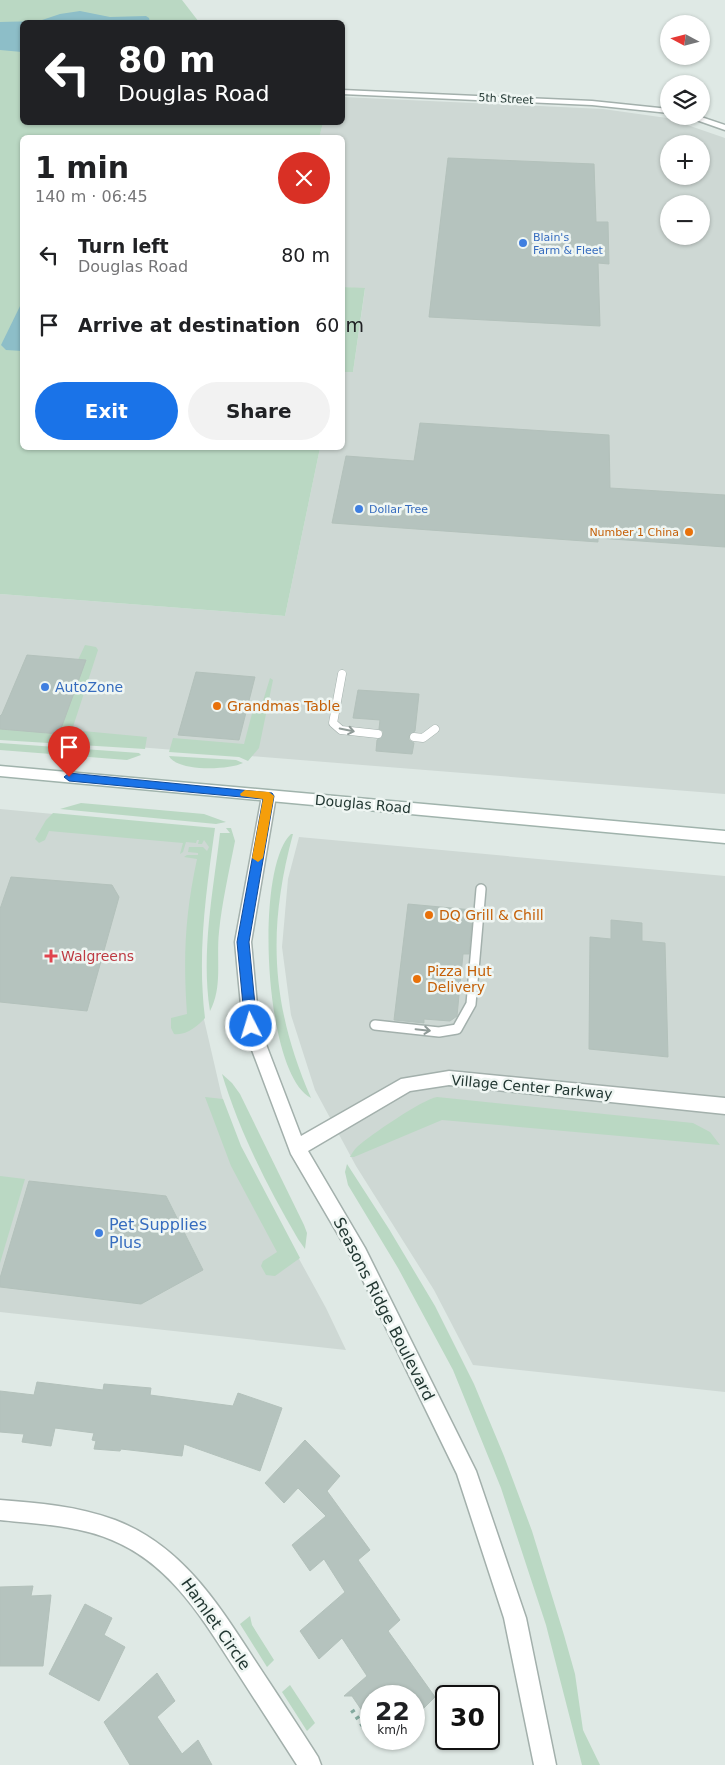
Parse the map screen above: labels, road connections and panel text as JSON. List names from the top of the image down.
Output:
{
  "streets": {
    "street": [
      "5th Street",
      "Douglas Road",
      "Village Center Parkway",
      "Seasons Ridge Boulevard",
      "Hamlet Circle"
    ]
  },
  "crossings": [
    ["Douglas Road", "Seasons Ridge Boulevard"],
    ["Village Center Parkway", "Seasons Ridge Boulevard"]
  ],
  "places": {
    "other": [
      "Blain's Farm & Fleet",
      "Dollar Tree",
      "Number 1 China",
      "AutoZone",
      "Grandmas Table",
      "DQ Grill & Chill",
      "Pizza Hut Delivery",
      "Pet Supplies Plus"
    ],
    "health": ["Walgreens"]
  },
  "north": "left",
  "page": {
    "map_buttons": ["+", "−"],
    "turn": ["80 m", "Douglas Road"],
    "heading": ["1 min", "140 m · 06:45"],
    "list": [
      {
        "name": "Turn left",
        "note": "Douglas Road",
        "value": "80 m"
      },
      {
        "name": "Arrive at destination",
        "value": "60 m"
      }
    ],
    "buttons": ["Exit", "Share"],
    "speed": "22 km/h",
    "limit": "30"
  }
}
